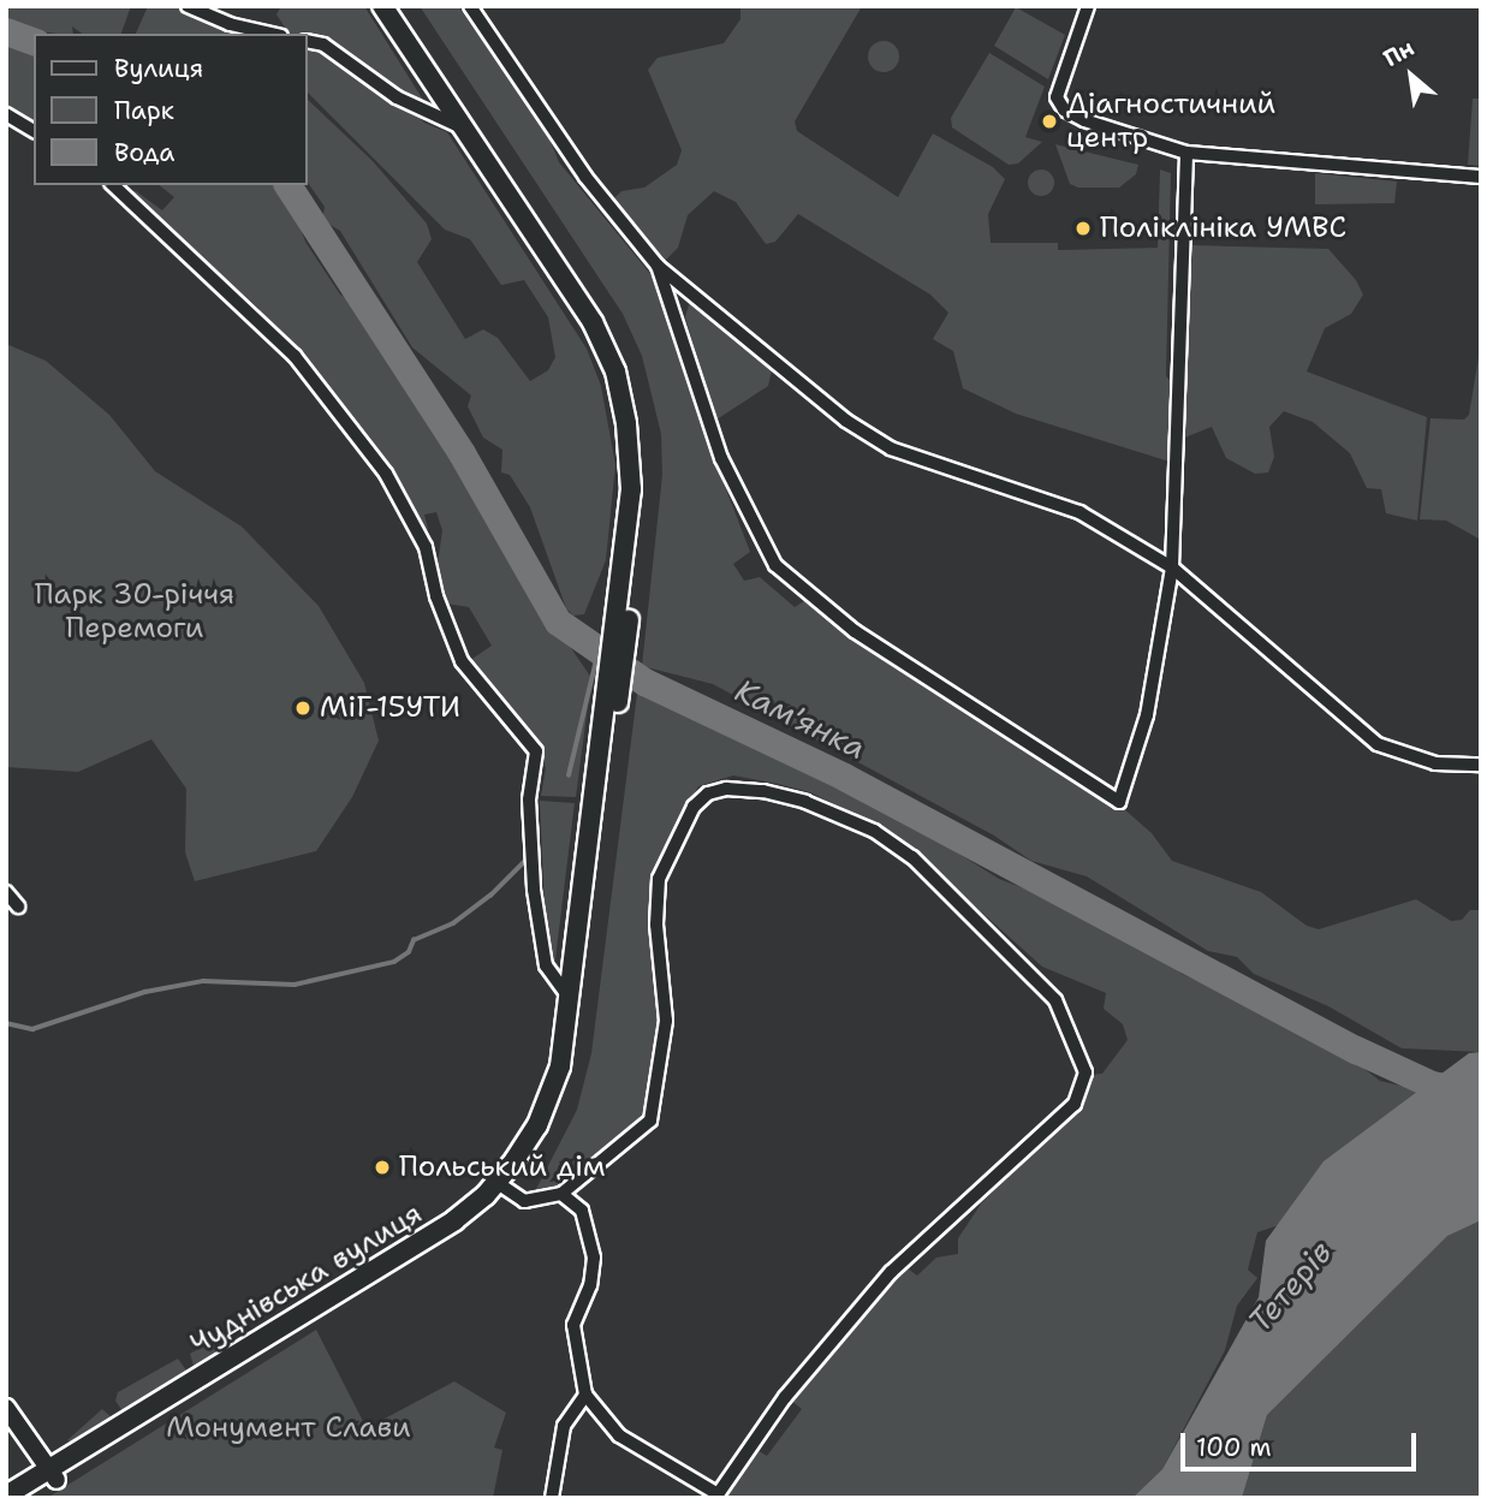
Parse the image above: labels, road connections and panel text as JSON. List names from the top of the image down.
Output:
{
  "streets": {
    "main road": ["Чуднівська вулиця"]
  },
  "water": ["Кам'янка", "Тетерів"],
  "parks": ["Парк 30-річчя Перемоги", "Монумент Слави"],
  "places": [
    "Діагностичний центр",
    "Поліклініка УМВС",
    "МіГ-15УТИ",
    "Польський дім"
  ],
  "legend": ["Вулиця", "Парк", "Вода"],
  "scale_bar": "100 m",
  "north": "top left"
}
